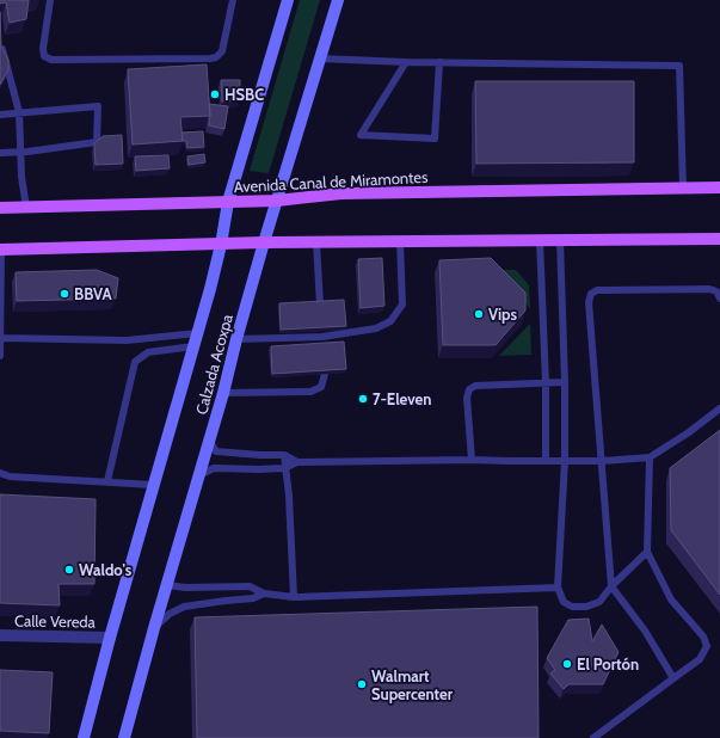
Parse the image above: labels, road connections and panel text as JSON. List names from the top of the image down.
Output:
{
  "streets": {
    "main road": ["Avenida Canal de Miramontes", "Calzada Acoxpa"],
    "street": ["Calle Vereda"]
  },
  "crossings": [
    ["Avenida Canal de Miramontes", "Calzada Acoxpa"],
    ["Calzada Acoxpa", "Calle Vereda"]
  ],
  "places": [
    "HSBC",
    "BBVA",
    "Vips",
    "7-Eleven",
    "Waldo's",
    "El Portón",
    "Walmart Supercenter"
  ]
}
